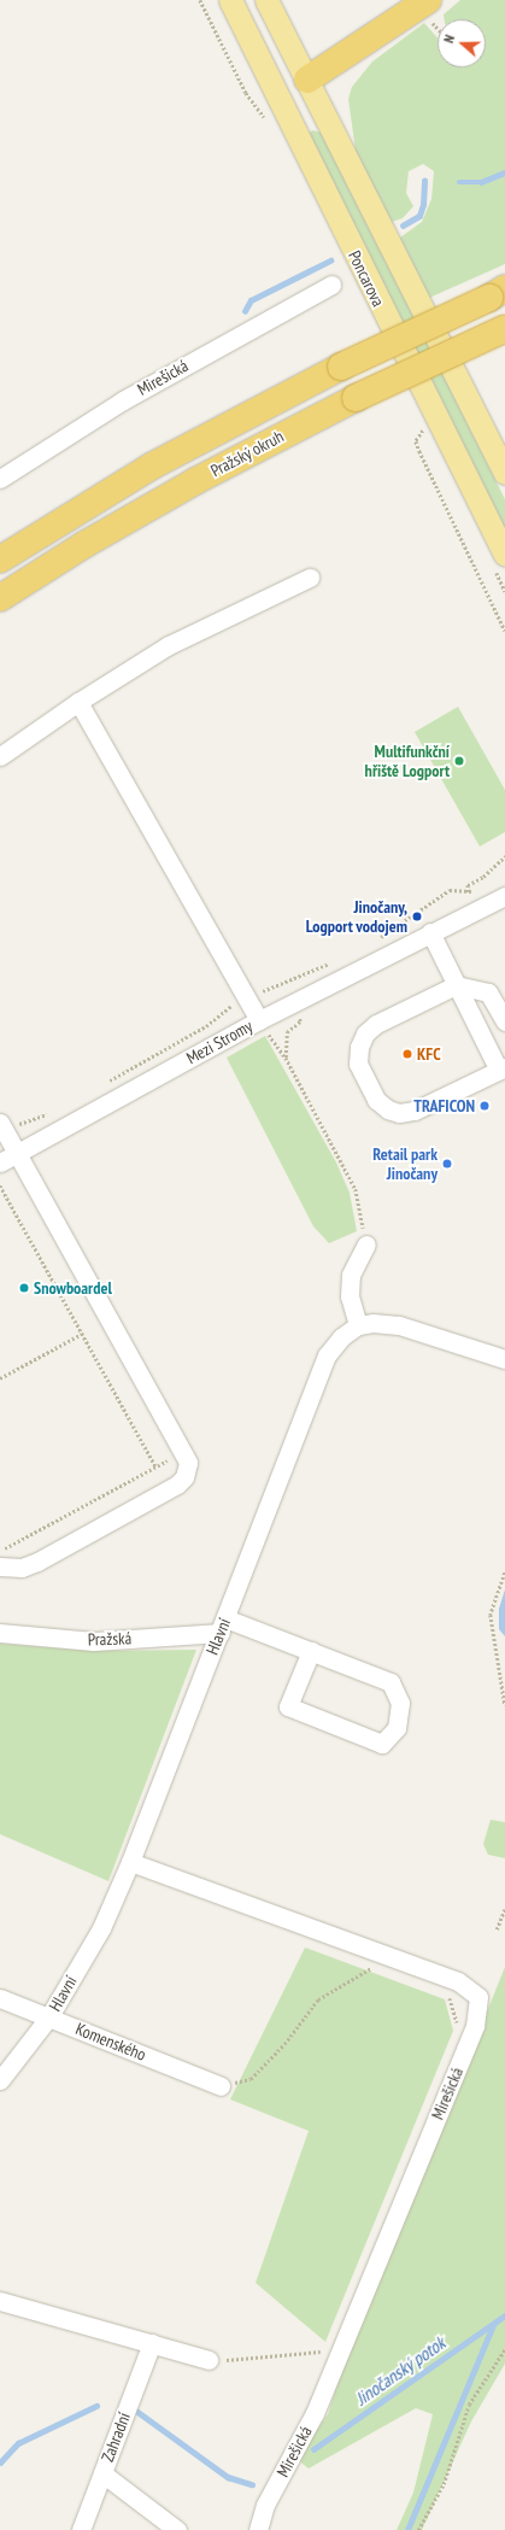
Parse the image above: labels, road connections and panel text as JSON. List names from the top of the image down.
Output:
{
  "streets": {
    "highway": ["Pražský okruh"],
    "main road": ["Poncarova"],
    "street": [
      "Mirešická",
      "Mezi Stromy",
      "Hlavní",
      "Pražská",
      "Komenského",
      "Zahradní"
    ]
  },
  "crossings": [
    ["Mirešická", "Hlavní"],
    ["Hlavní", "Pražská"],
    ["Hlavní", "Komenského"]
  ],
  "water": ["Jinočanský potok"],
  "places": [
    "Multifunkční hřiště Logport",
    "Jinočany, Logport vodojem",
    "KFC",
    "TRAFICON",
    "Retail park Jinočany",
    "Snowboardel"
  ],
  "north": "left"
}
